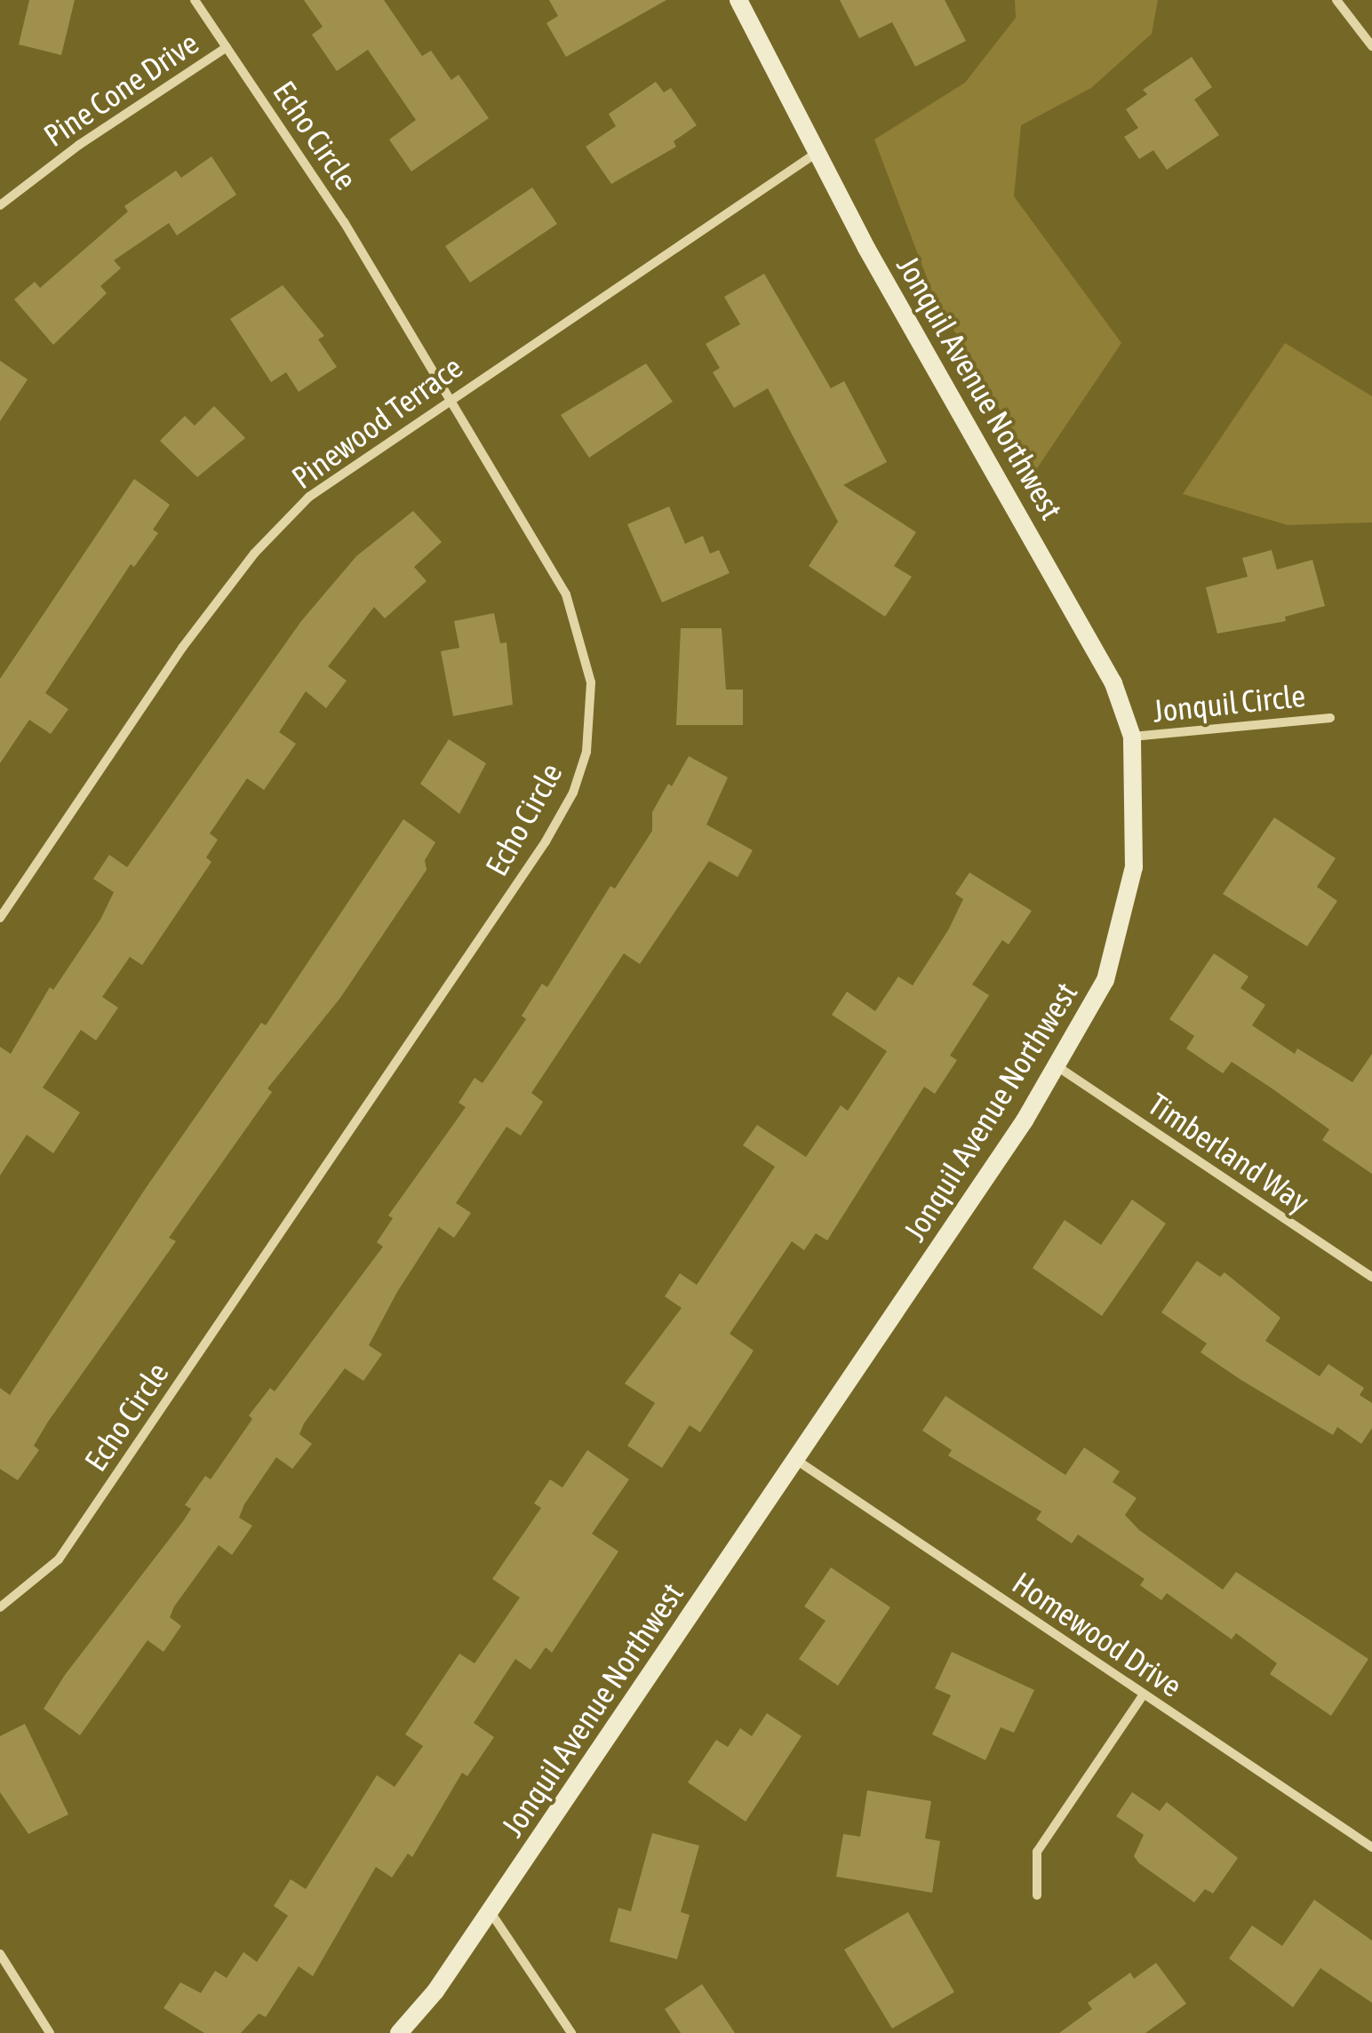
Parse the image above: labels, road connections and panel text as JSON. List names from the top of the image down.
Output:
{
  "streets": {
    "street": [
      "Pine Cone Drive",
      "Echo Circle",
      "Jonquil Avenue Northwest",
      "Pinewood Terrace",
      "Jonquil Circle",
      "Timberland Way",
      "Homewood Drive"
    ]
  },
  "crossings": [
    ["Pine Cone Drive", "Echo Circle"],
    ["Echo Circle", "Pinewood Terrace"],
    ["Jonquil Avenue Northwest", "Pinewood Terrace"],
    ["Jonquil Avenue Northwest", "Jonquil Circle"],
    ["Jonquil Avenue Northwest", "Timberland Way"],
    ["Jonquil Avenue Northwest", "Homewood Drive"]
  ]
}
